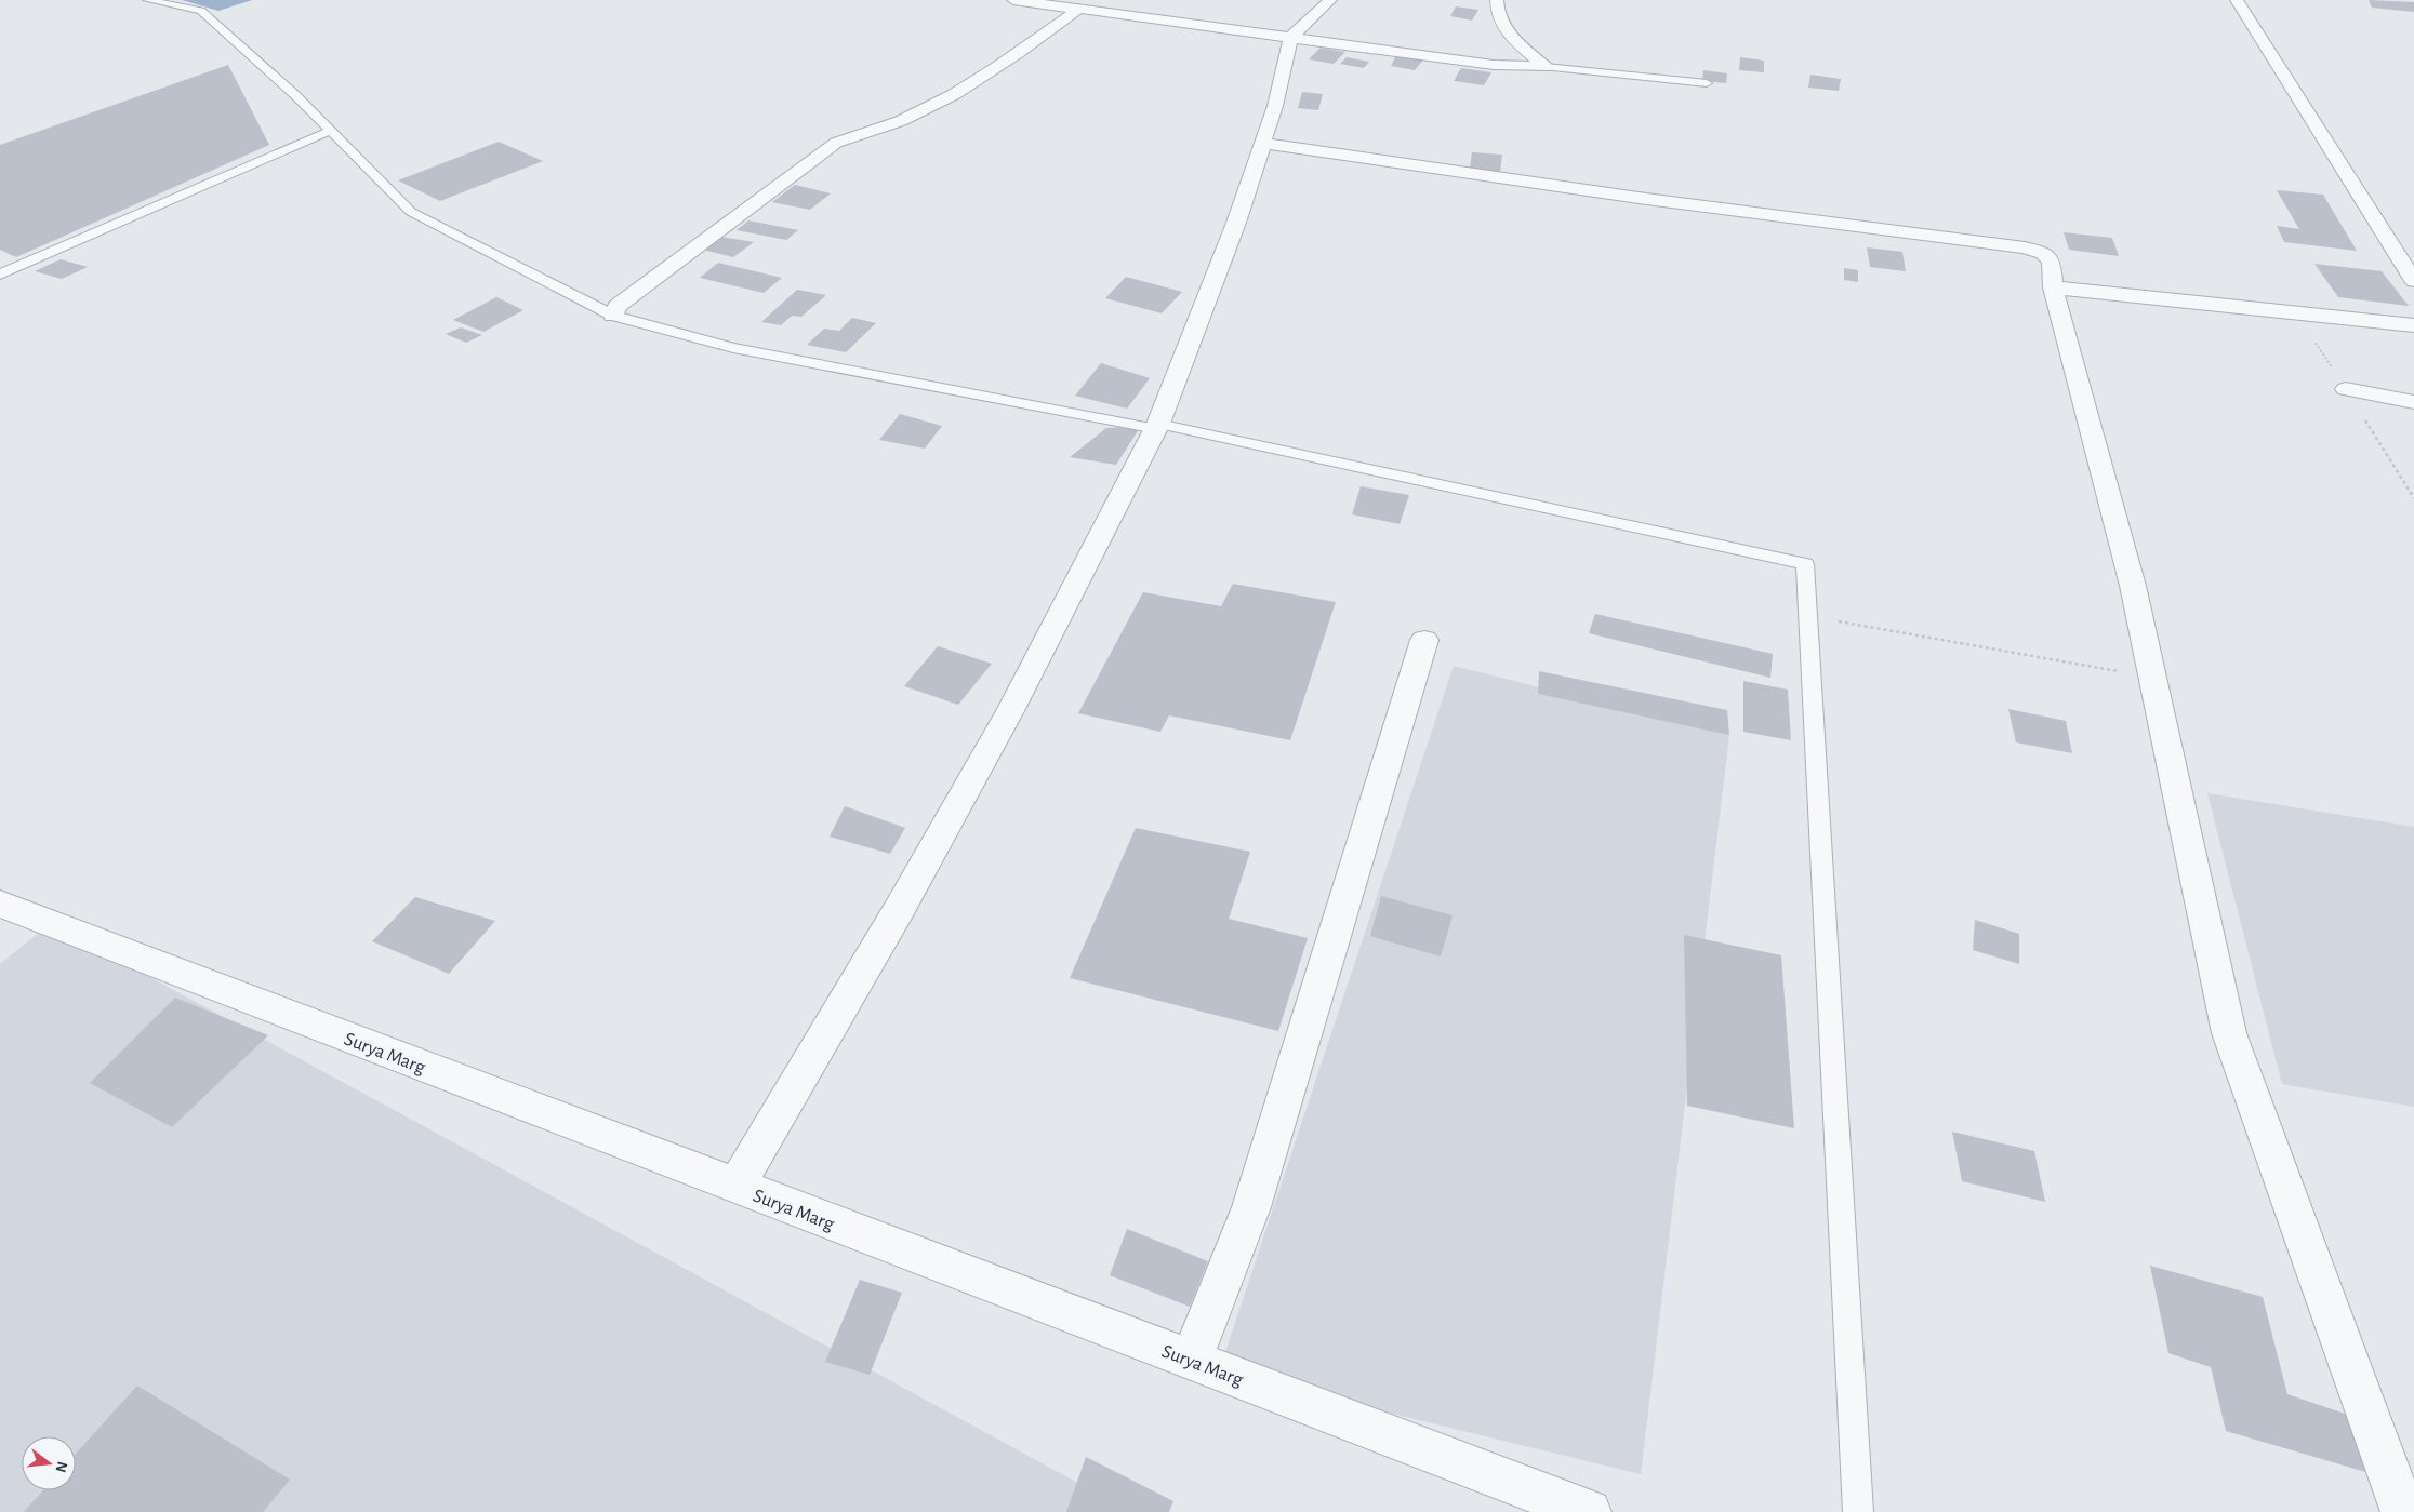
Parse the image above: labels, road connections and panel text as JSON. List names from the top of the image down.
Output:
{
  "streets": {
    "street": ["Surya Marg"]
  },
  "north": "right"
}
